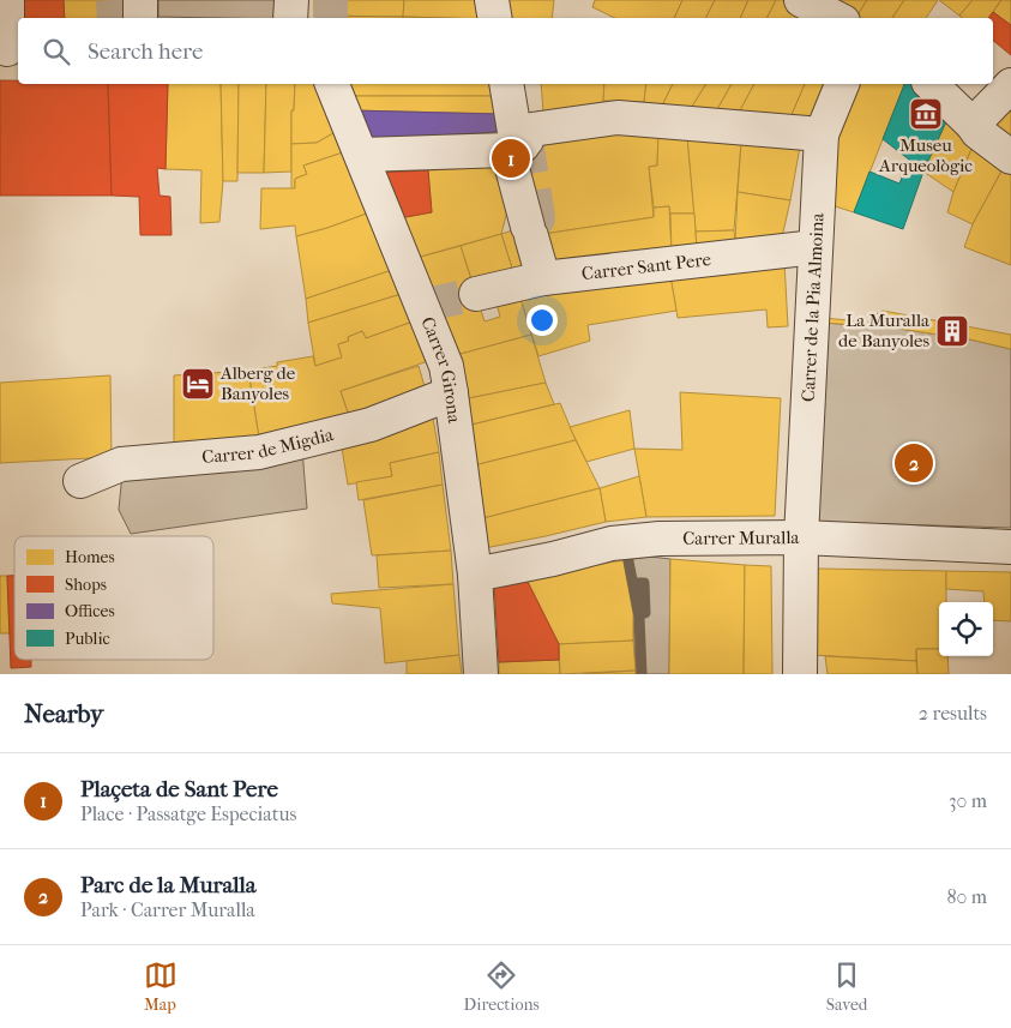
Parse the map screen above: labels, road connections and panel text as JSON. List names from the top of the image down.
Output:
{
  "streets": {
    "street": [
      "Carrer Sant Pere",
      "Carrer de la Pia Almoina",
      "Carrer Girona",
      "Carrer de Migdia",
      "Carrer Muralla"
    ]
  },
  "crossings": [
    ["Carrer Sant Pere", "Carrer de la Pia Almoina"],
    ["Carrer de la Pia Almoina", "Carrer Muralla"],
    ["Carrer Girona", "Carrer de Migdia"],
    ["Carrer Girona", "Carrer Muralla"]
  ],
  "places": {
    "museum": ["Museu Arqueològic"],
    "building": ["La Muralla de Banyoles"],
    "hotel": ["Alberg de Banyoles"]
  },
  "legend": [
    "Homes",
    "Shops",
    "Offices",
    "Public"
  ],
  "page": {
    "search": "Search here",
    "pins": ["1", "2"],
    "heading": ["Nearby", "2 results"],
    "list": [
      {
        "mark": "1",
        "name": "Plaçeta de Sant Pere",
        "note": "Place · Passatge Especiatus",
        "value": "30 m"
      },
      {
        "mark": "2",
        "name": "Parc de la Muralla",
        "note": "Park · Carrer Muralla",
        "value": "80 m"
      }
    ],
    "nav": ["Map", "Directions", "Saved"]
  }
}
